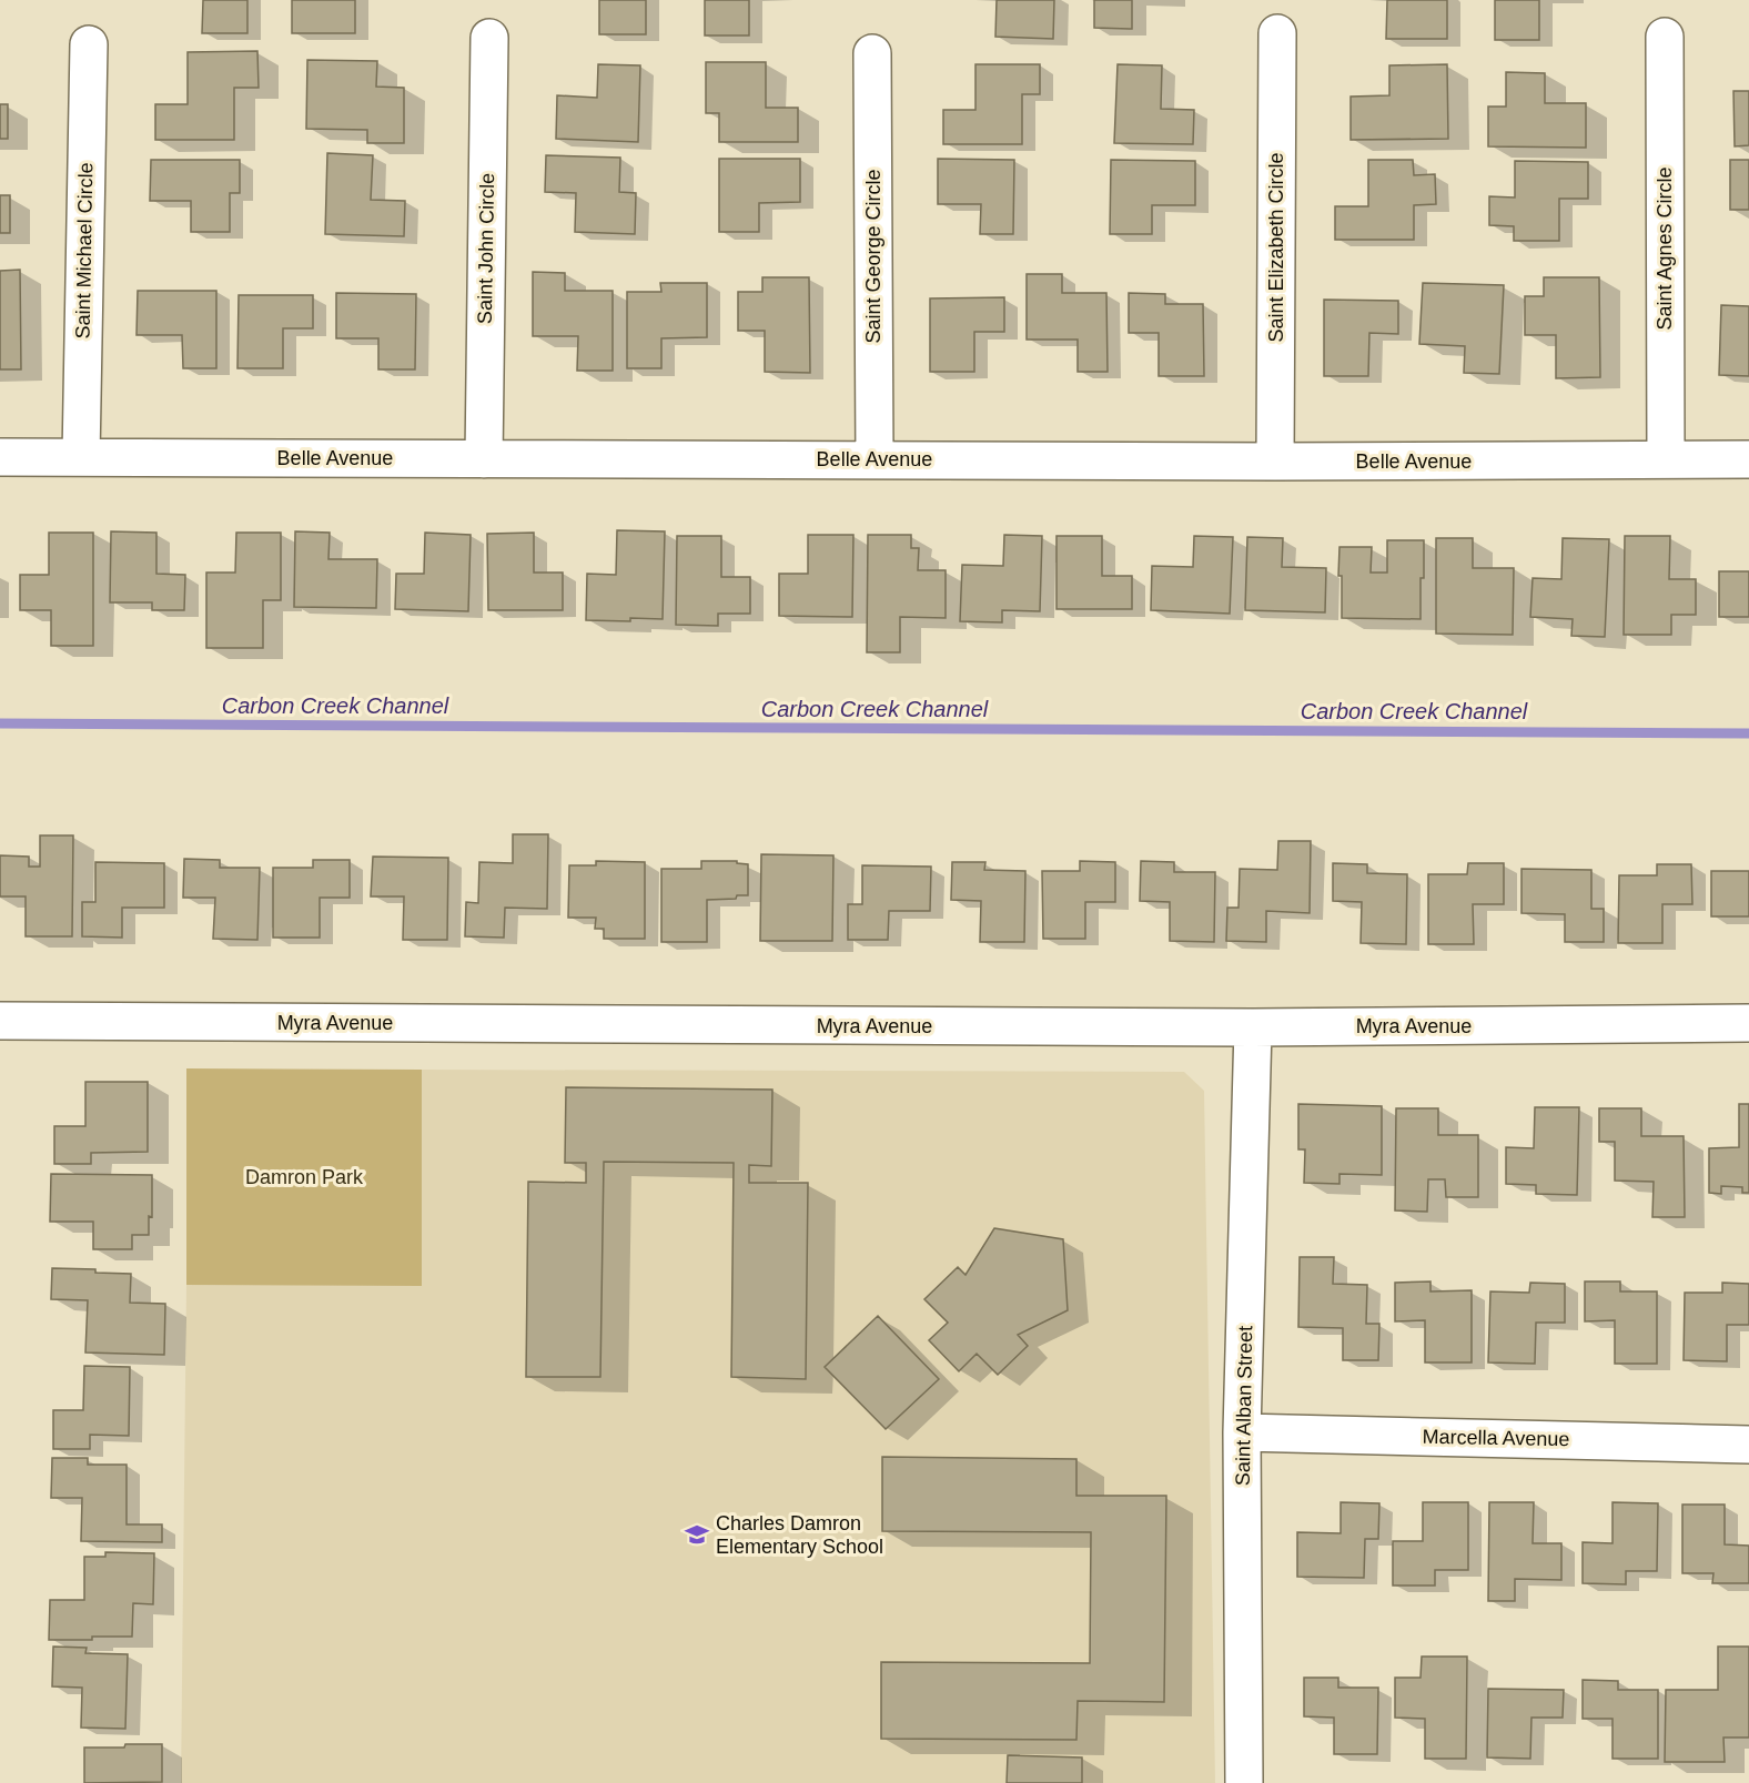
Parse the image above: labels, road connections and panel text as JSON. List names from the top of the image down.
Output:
{
  "streets": {
    "street": [
      "Saint Elizabeth Circle",
      "Saint John Circle",
      "Saint Agnes Circle",
      "Saint Michael Circle",
      "Saint George Circle",
      "Belle Avenue",
      "Myra Avenue",
      "Saint Alban Street",
      "Marcella Avenue"
    ]
  },
  "crossings": [
    ["Saint Elizabeth Circle", "Belle Avenue"],
    ["Saint John Circle", "Belle Avenue"],
    ["Saint Agnes Circle", "Belle Avenue"],
    ["Saint Michael Circle", "Belle Avenue"],
    ["Saint George Circle", "Belle Avenue"],
    ["Myra Avenue", "Saint Alban Street"],
    ["Saint Alban Street", "Marcella Avenue"]
  ],
  "water": ["Carbon Creek Channel"],
  "parks": ["Damron Park"],
  "places": {
    "school or university": ["Charles Damron Elementary School"]
  }
}
